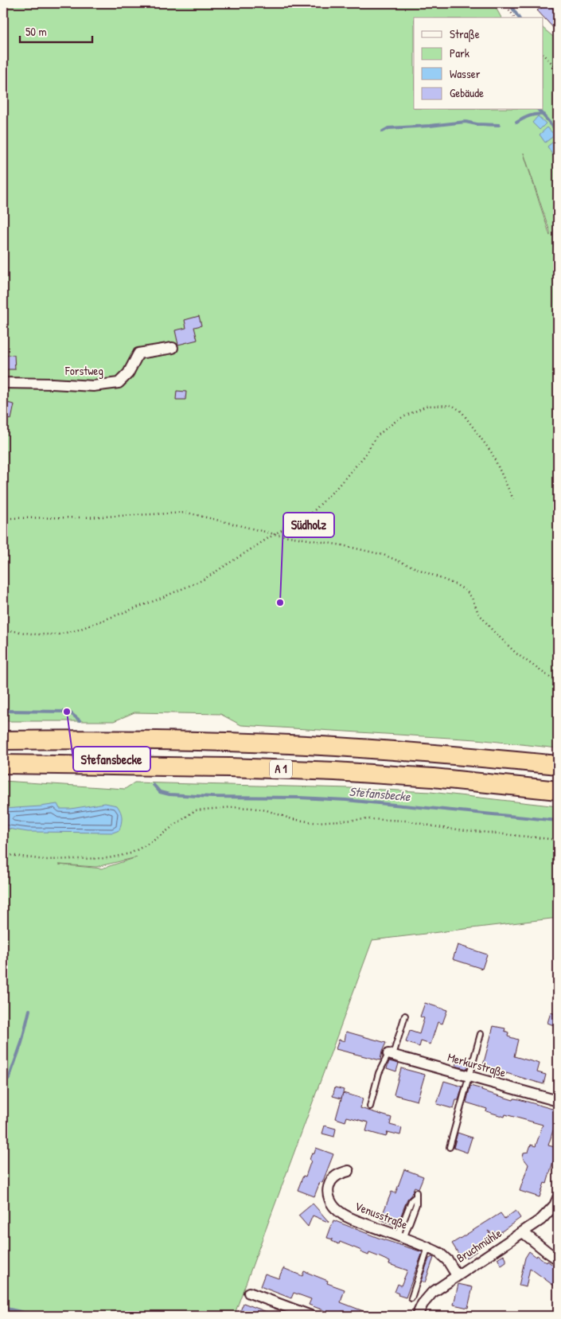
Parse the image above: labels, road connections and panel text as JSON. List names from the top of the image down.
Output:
{
  "streets": {
    "highway": ["A 1"],
    "street": [
      "Forstweg",
      "Merkurstraße",
      "Venusstraße",
      "Bruchmühle"
    ]
  },
  "crossings": [
    ["Venusstraße", "Bruchmühle"]
  ],
  "water": ["Stefansbecke"],
  "places": ["Südholz", "Stefansbecke"],
  "legend": [
    "Straße",
    "Park",
    "Wasser",
    "Gebäude"
  ],
  "scale_bar": "50 m"
}
